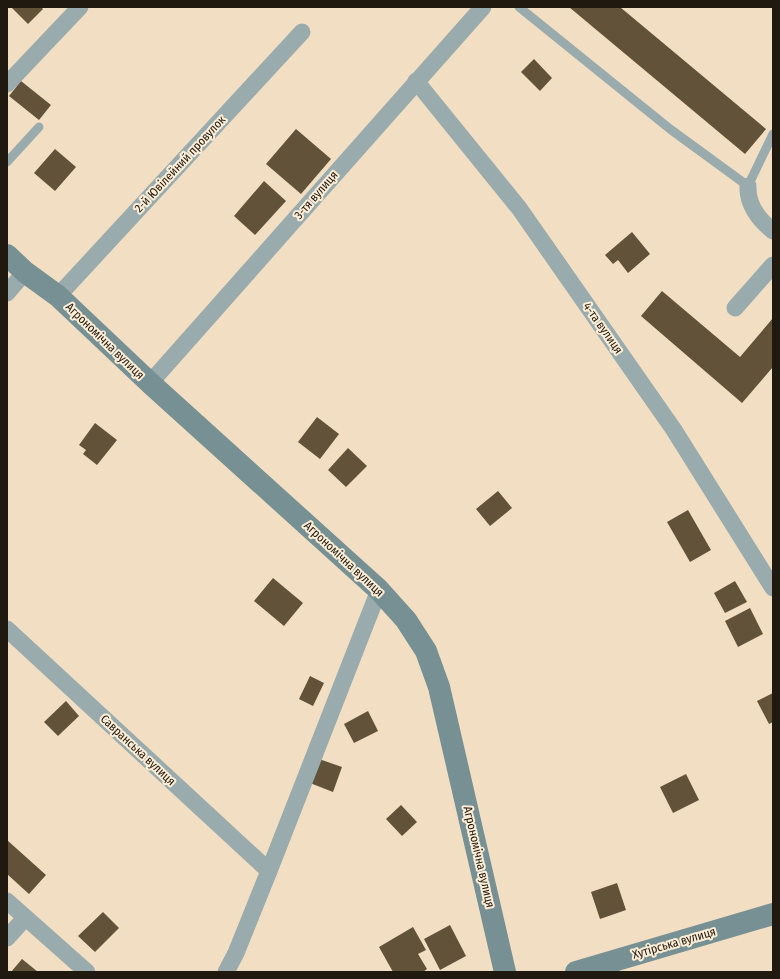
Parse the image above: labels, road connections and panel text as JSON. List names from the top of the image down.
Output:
{
  "streets": {
    "street": [
      "2-й Ювілейний провулок",
      "3-тя вулиця",
      "4-та вулиця",
      "Агрономічна вулиця",
      "Савранська вулиця",
      "Хутірська вулиця"
    ]
  },
  "crossings": [
    ["2-й Ювілейний провулок", "Агрономічна вулиця"],
    ["3-тя вулиця", "4-та вулиця"],
    ["3-тя вулиця", "Агрономічна вулиця"]
  ]
}
